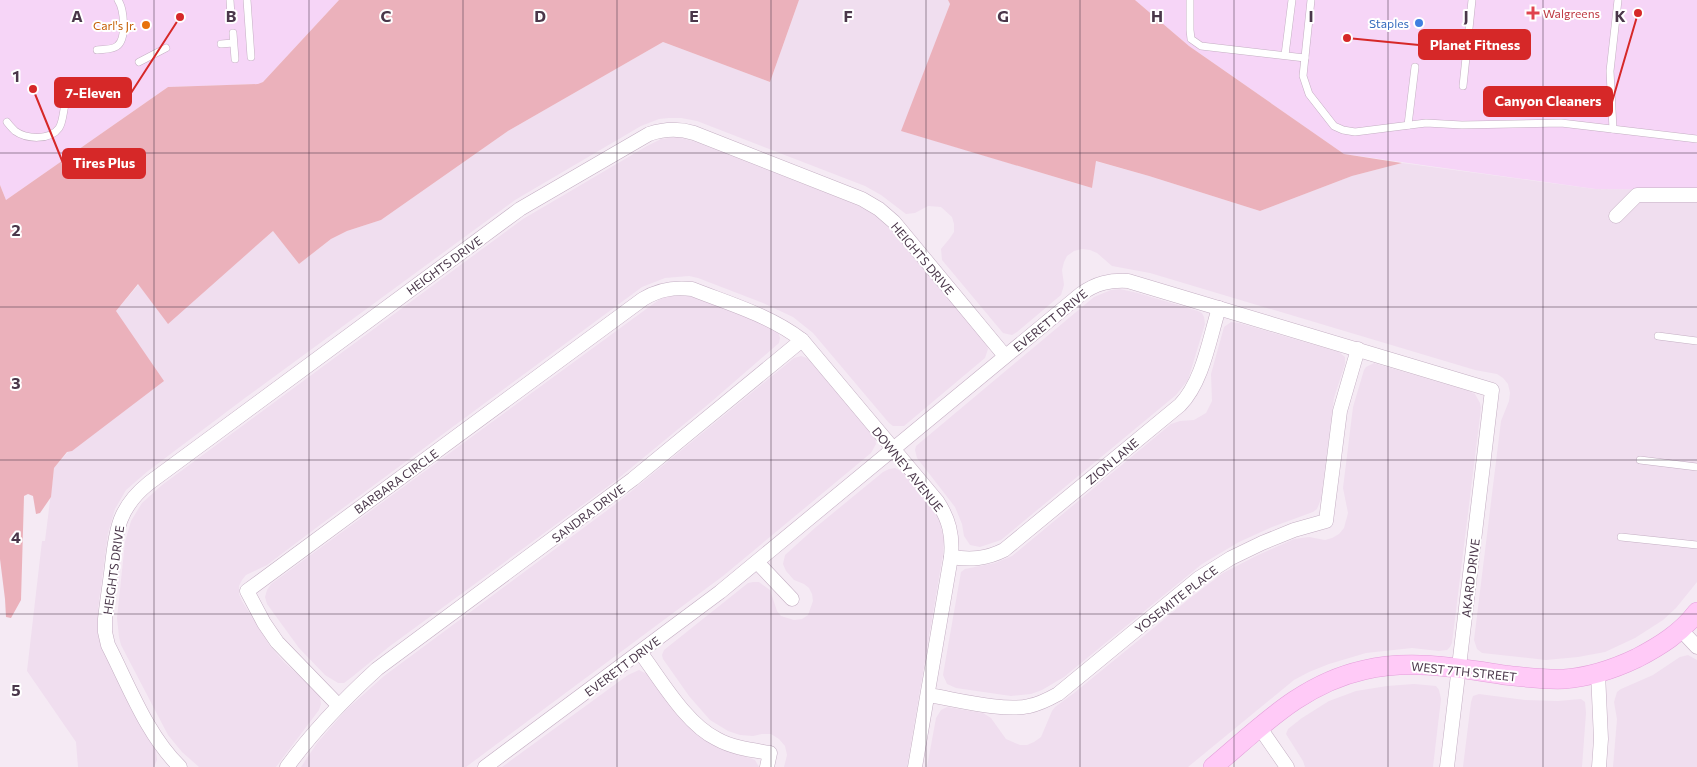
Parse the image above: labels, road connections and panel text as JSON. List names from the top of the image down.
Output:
{
  "streets": {
    "main road": ["WEST 7TH STREET"],
    "street": [
      "HEIGHTS DRIVE",
      "EVERETT DRIVE",
      "ZION LANE",
      "DOWNEY AVENUE",
      "BARBARA CIRCLE",
      "SANDRA DRIVE",
      "AKARD DRIVE",
      "YOSEMITE PLACE"
    ]
  },
  "crossings": [
    ["HEIGHTS DRIVE", "EVERETT DRIVE"],
    ["EVERETT DRIVE", "ZION LANE"],
    ["EVERETT DRIVE", "DOWNEY AVENUE"],
    ["EVERETT DRIVE", "AKARD DRIVE"],
    ["EVERETT DRIVE", "YOSEMITE PLACE"],
    ["ZION LANE", "DOWNEY AVENUE"],
    ["DOWNEY AVENUE", "BARBARA CIRCLE"],
    ["DOWNEY AVENUE", "SANDRA DRIVE"],
    ["DOWNEY AVENUE", "YOSEMITE PLACE"],
    ["BARBARA CIRCLE", "SANDRA DRIVE"],
    ["AKARD DRIVE", "WEST 7TH STREET"]
  ],
  "places": {
    "health": ["Walgreens"],
    "other": [
      "Canyon Cleaners",
      "7-Eleven",
      "Staples",
      "Carl's Jr.",
      "Planet Fitness",
      "Tires Plus"
    ]
  },
  "grid": {
    "columns": [
      "A",
      "B",
      "C",
      "D",
      "E",
      "F",
      "G",
      "H",
      "I",
      "J",
      "K"
    ],
    "rows": [
      "1",
      "2",
      "3",
      "4",
      "5"
    ]
  }
}
